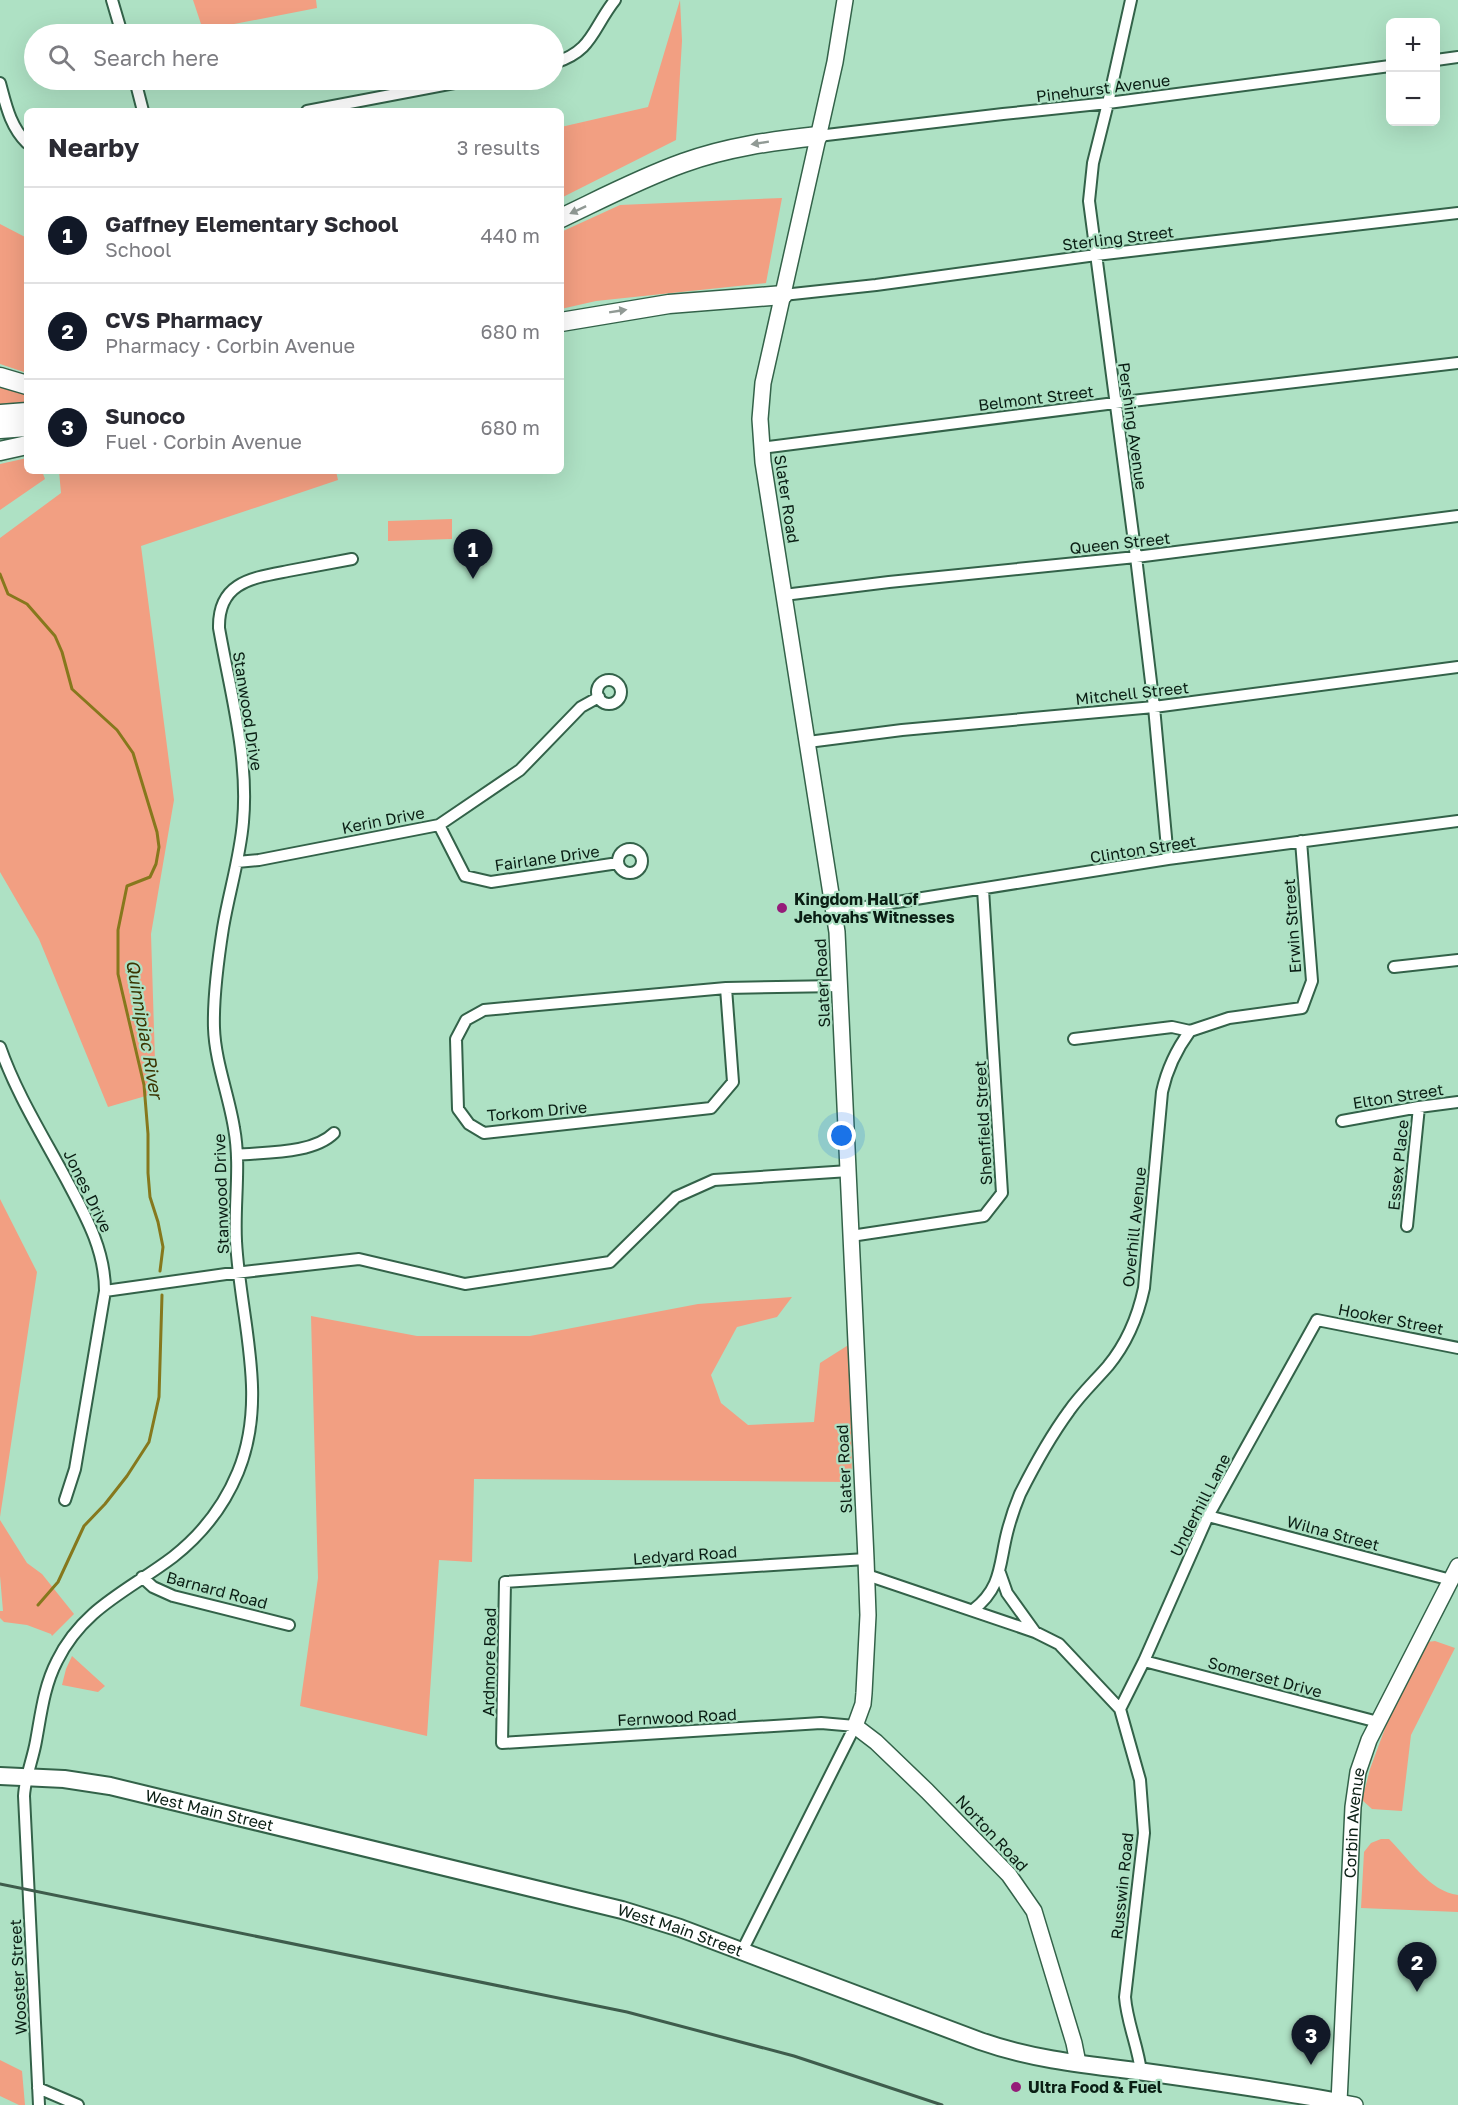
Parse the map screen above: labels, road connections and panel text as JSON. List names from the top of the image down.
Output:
{
  "streets": {
    "main road": [
      "Slater Road",
      "West Main Street",
      "Corbin Avenue",
      "Norton Road"
    ],
    "street": [
      "Pinehurst Avenue",
      "Sterling Street",
      "Belmont Street",
      "Pershing Avenue",
      "Queen Street",
      "Mitchell Street",
      "Stanwood Drive",
      "Kerin Drive",
      "Clinton Street",
      "Fairlane Drive",
      "Erwin Street",
      "Elton Street",
      "Torkom Drive",
      "Shenfield Street",
      "Essex Place",
      "Jones Drive",
      "Overhill Avenue",
      "Hooker Street",
      "Underhill Lane",
      "Wilna Street",
      "Ledyard Road",
      "Barnard Road",
      "Ardmore Road",
      "Somerset Drive",
      "Fernwood Road",
      "Russwin Road",
      "Wooster Street"
    ]
  },
  "crossings": [
    ["Pinehurst Avenue", "Pershing Avenue"],
    ["Pinehurst Avenue", "Slater Road"],
    ["Sterling Street", "Pershing Avenue"],
    ["Sterling Street", "Slater Road"],
    ["Belmont Street", "Pershing Avenue"],
    ["Belmont Street", "Slater Road"],
    ["Pershing Avenue", "Queen Street"],
    ["Pershing Avenue", "Mitchell Street"],
    ["Pershing Avenue", "Clinton Street"],
    ["Slater Road", "Queen Street"],
    ["Slater Road", "Mitchell Street"],
    ["Slater Road", "Clinton Street"],
    ["Slater Road", "Torkom Drive"],
    ["Slater Road", "Shenfield Street"],
    ["Slater Road", "Ledyard Road"],
    ["Slater Road", "Fernwood Road"],
    ["Slater Road", "West Main Street"],
    ["Slater Road", "Norton Road"],
    ["Slater Road", "Russwin Road"],
    ["Stanwood Drive", "Kerin Drive"],
    ["Stanwood Drive", "Barnard Road"],
    ["Stanwood Drive", "West Main Street"],
    ["Stanwood Drive", "Wooster Street"],
    ["Kerin Drive", "Fairlane Drive"],
    ["Clinton Street", "Erwin Street"],
    ["Clinton Street", "Shenfield Street"],
    ["Erwin Street", "Overhill Avenue"],
    ["Elton Street", "Essex Place"],
    ["Overhill Avenue", "Russwin Road"],
    ["Hooker Street", "Underhill Lane"],
    ["Underhill Lane", "Wilna Street"],
    ["Underhill Lane", "Somerset Drive"],
    ["Underhill Lane", "Russwin Road"],
    ["Wilna Street", "Corbin Avenue"],
    ["Ledyard Road", "Ardmore Road"],
    ["Ardmore Road", "Fernwood Road"],
    ["Somerset Drive", "Corbin Avenue"],
    ["Fernwood Road", "Norton Road"],
    ["West Main Street", "Corbin Avenue"],
    ["West Main Street", "Norton Road"],
    ["West Main Street", "Russwin Road"],
    ["West Main Street", "Wooster Street"]
  ],
  "water": ["Quinnipiac River"],
  "places": ["Kingdom Hall of Jehovahs Witnesses", "Ultra Food & Fuel"],
  "page": {
    "map_buttons": ["+", "−"],
    "search": "Search here",
    "heading": ["Nearby", "3 results"],
    "list": [
      {
        "mark": "1",
        "name": "Gaffney Elementary School",
        "note": "School",
        "value": "440 m"
      },
      {
        "mark": "2",
        "name": "CVS Pharmacy",
        "note": "Pharmacy · Corbin Avenue",
        "value": "680 m"
      },
      {
        "mark": "3",
        "name": "Sunoco",
        "note": "Fuel · Corbin Avenue",
        "value": "680 m"
      }
    ],
    "pins": ["1", "2", "3"]
  }
}
